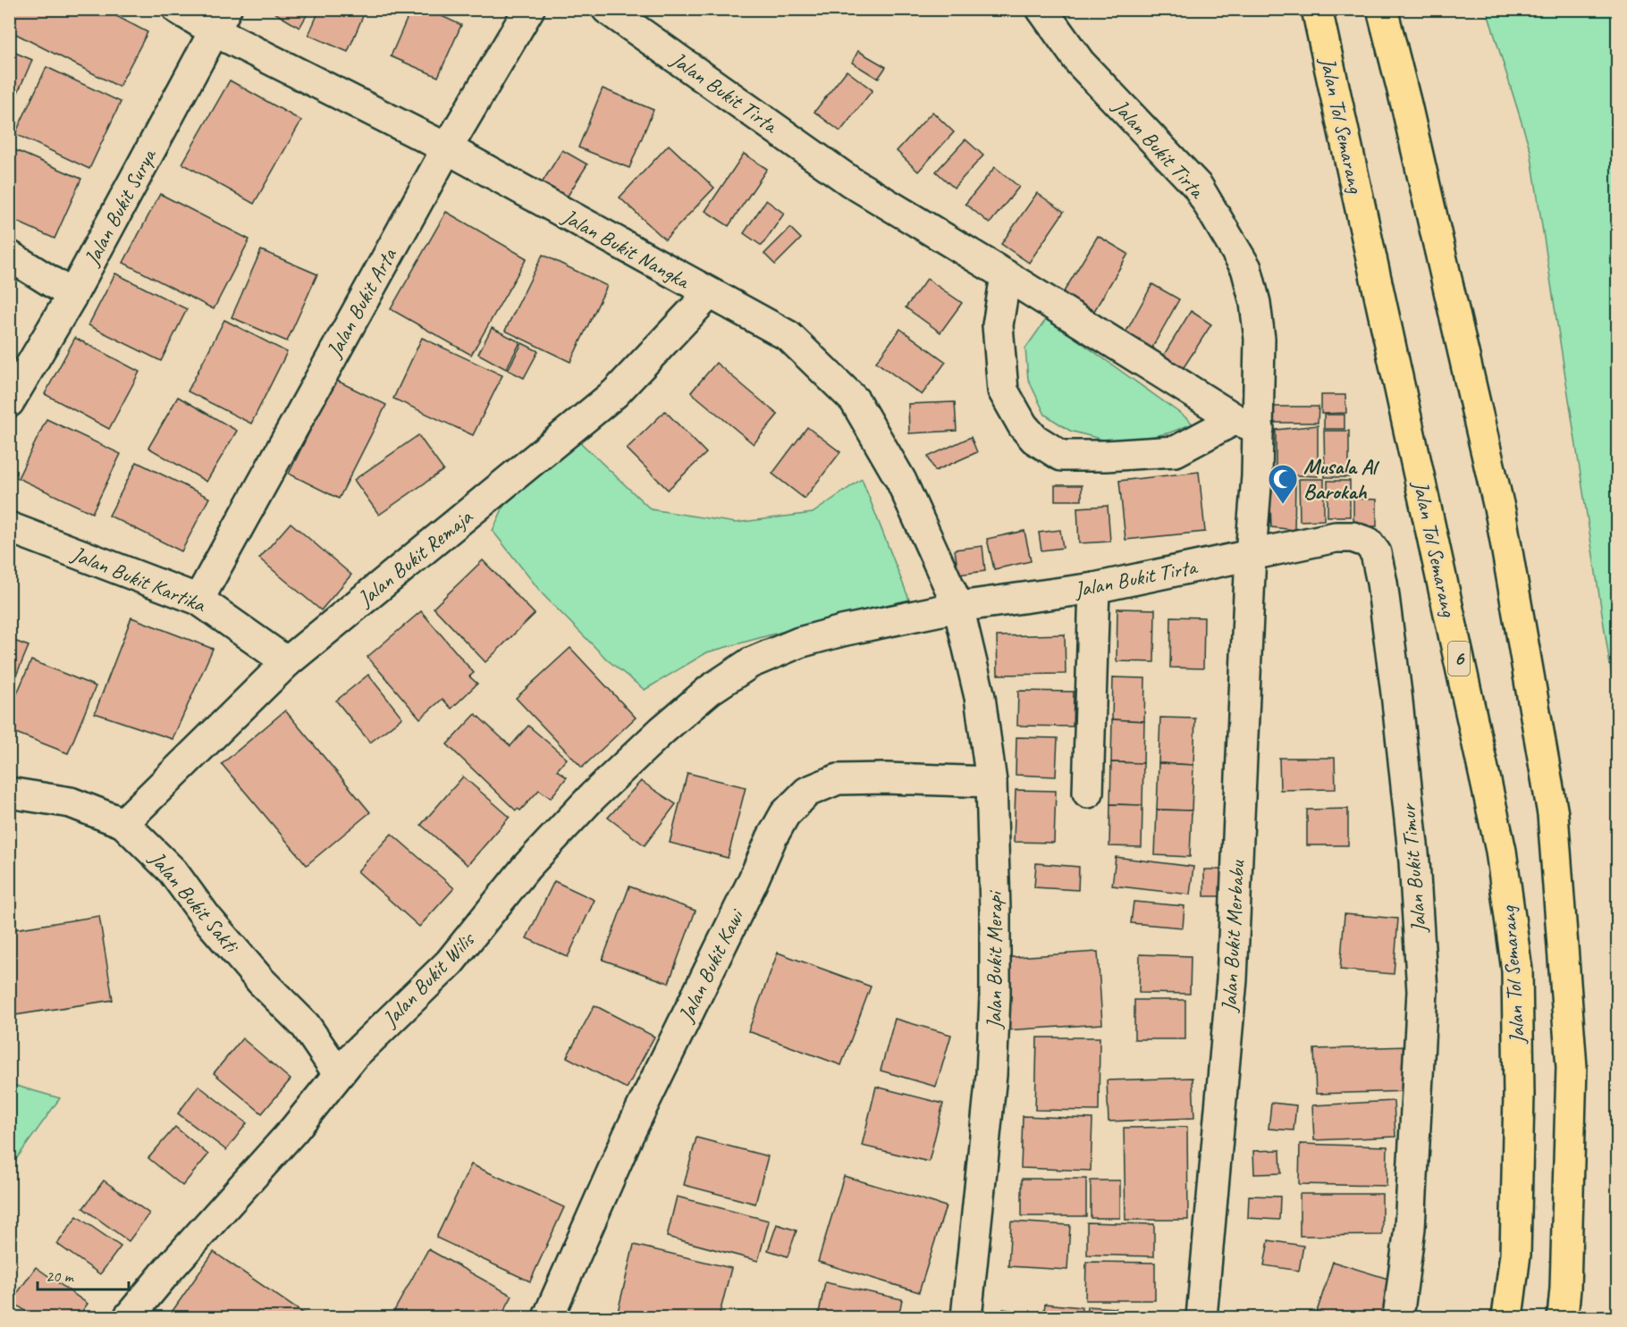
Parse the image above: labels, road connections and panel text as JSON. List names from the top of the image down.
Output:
{
  "streets": {
    "highway": ["Jalan Tol Semarang", "6"],
    "street": [
      "Jalan Bukit Tirta",
      "Jalan Bukit Surya",
      "Jalan Bukit Nangka",
      "Jalan Bukit Arta",
      "Jalan Bukit Remaja",
      "Jalan Bukit Kartika",
      "Jalan Bukit Timur",
      "Jalan Bukit Sakti",
      "Jalan Bukit Merbabu",
      "Jalan Bukit Merapi",
      "Jalan Bukit Kawi",
      "Jalan Bukit Wilis"
    ]
  },
  "crossings": [
    ["Jalan Bukit Tirta", "Jalan Bukit Nangka"],
    ["Jalan Bukit Tirta", "Jalan Bukit Timur"],
    ["Jalan Bukit Tirta", "Jalan Bukit Merbabu"],
    ["Jalan Bukit Tirta", "Jalan Bukit Merapi"],
    ["Jalan Bukit Tirta", "Jalan Bukit Wilis"],
    ["Jalan Bukit Surya", "Jalan Bukit Nangka"],
    ["Jalan Bukit Nangka", "Jalan Bukit Arta"],
    ["Jalan Bukit Nangka", "Jalan Bukit Remaja"],
    ["Jalan Bukit Nangka", "Jalan Bukit Merapi"],
    ["Jalan Bukit Arta", "Jalan Bukit Kartika"],
    ["Jalan Bukit Remaja", "Jalan Bukit Kartika"],
    ["Jalan Bukit Remaja", "Jalan Bukit Sakti"],
    ["Jalan Bukit Timur", "Jalan Bukit Merbabu"],
    ["Jalan Bukit Sakti", "Jalan Bukit Wilis"],
    ["Jalan Bukit Merapi", "Jalan Bukit Kawi"]
  ],
  "places": {
    "mosque": ["Musala Al Barokah"]
  },
  "scale_bar": "20 m"
}
